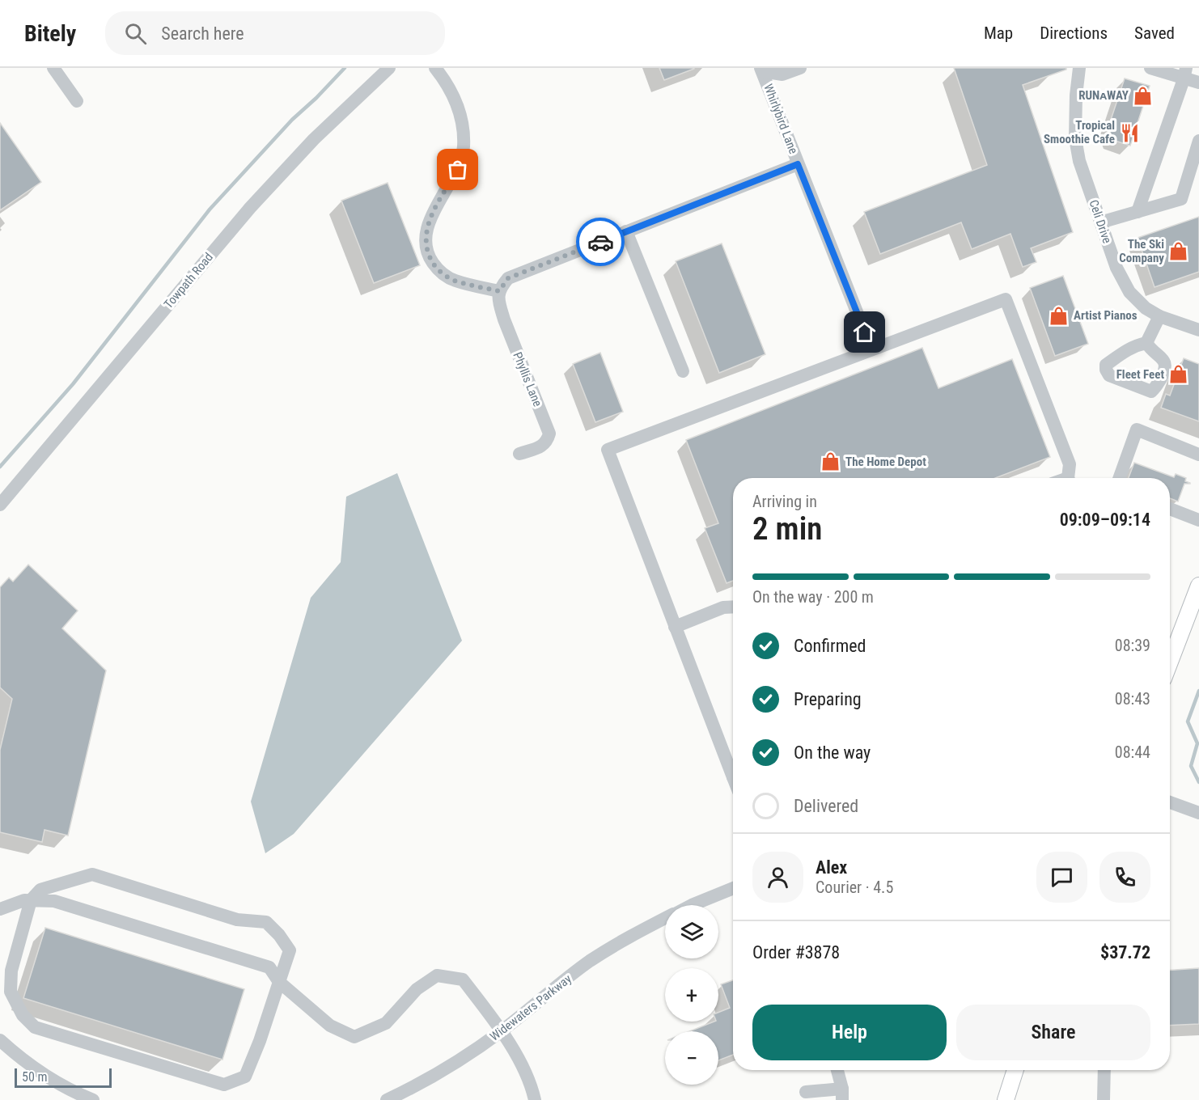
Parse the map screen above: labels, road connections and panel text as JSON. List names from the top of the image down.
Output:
{
  "streets": {
    "street": [
      "Whirlybird Lane",
      "Celi Drive",
      "Towpath Road",
      "Phyllis Lane",
      "Widewaters Parkway"
    ]
  },
  "places": {
    "shop": [
      "RUNᴀWAY",
      "The Ski Company",
      "Artist Pianos",
      "Fleet Feet",
      "The Home Depot"
    ],
    "restaurant": ["Tropical Smoothie Cafe"]
  },
  "scale_bar": "50 m",
  "page": {
    "header": "Bitely",
    "search": "Search here",
    "nav": ["Map", "Directions", "Saved"],
    "heading": ["2 min", "Arriving in", "09:09–09:14"],
    "panel": [
      "Alex",
      "Courier · 4.5",
      "Order #3878",
      "$37.72"
    ],
    "bar": "On the way · 200 m",
    "list": [
      ["Confirmed", "08:39"],
      ["Preparing", "08:43"],
      ["On the way", "08:44"],
      "Delivered"
    ],
    "map_buttons": ["+", "−"],
    "buttons": ["Help", "Share"],
    "scale": "50 m"
  }
}
